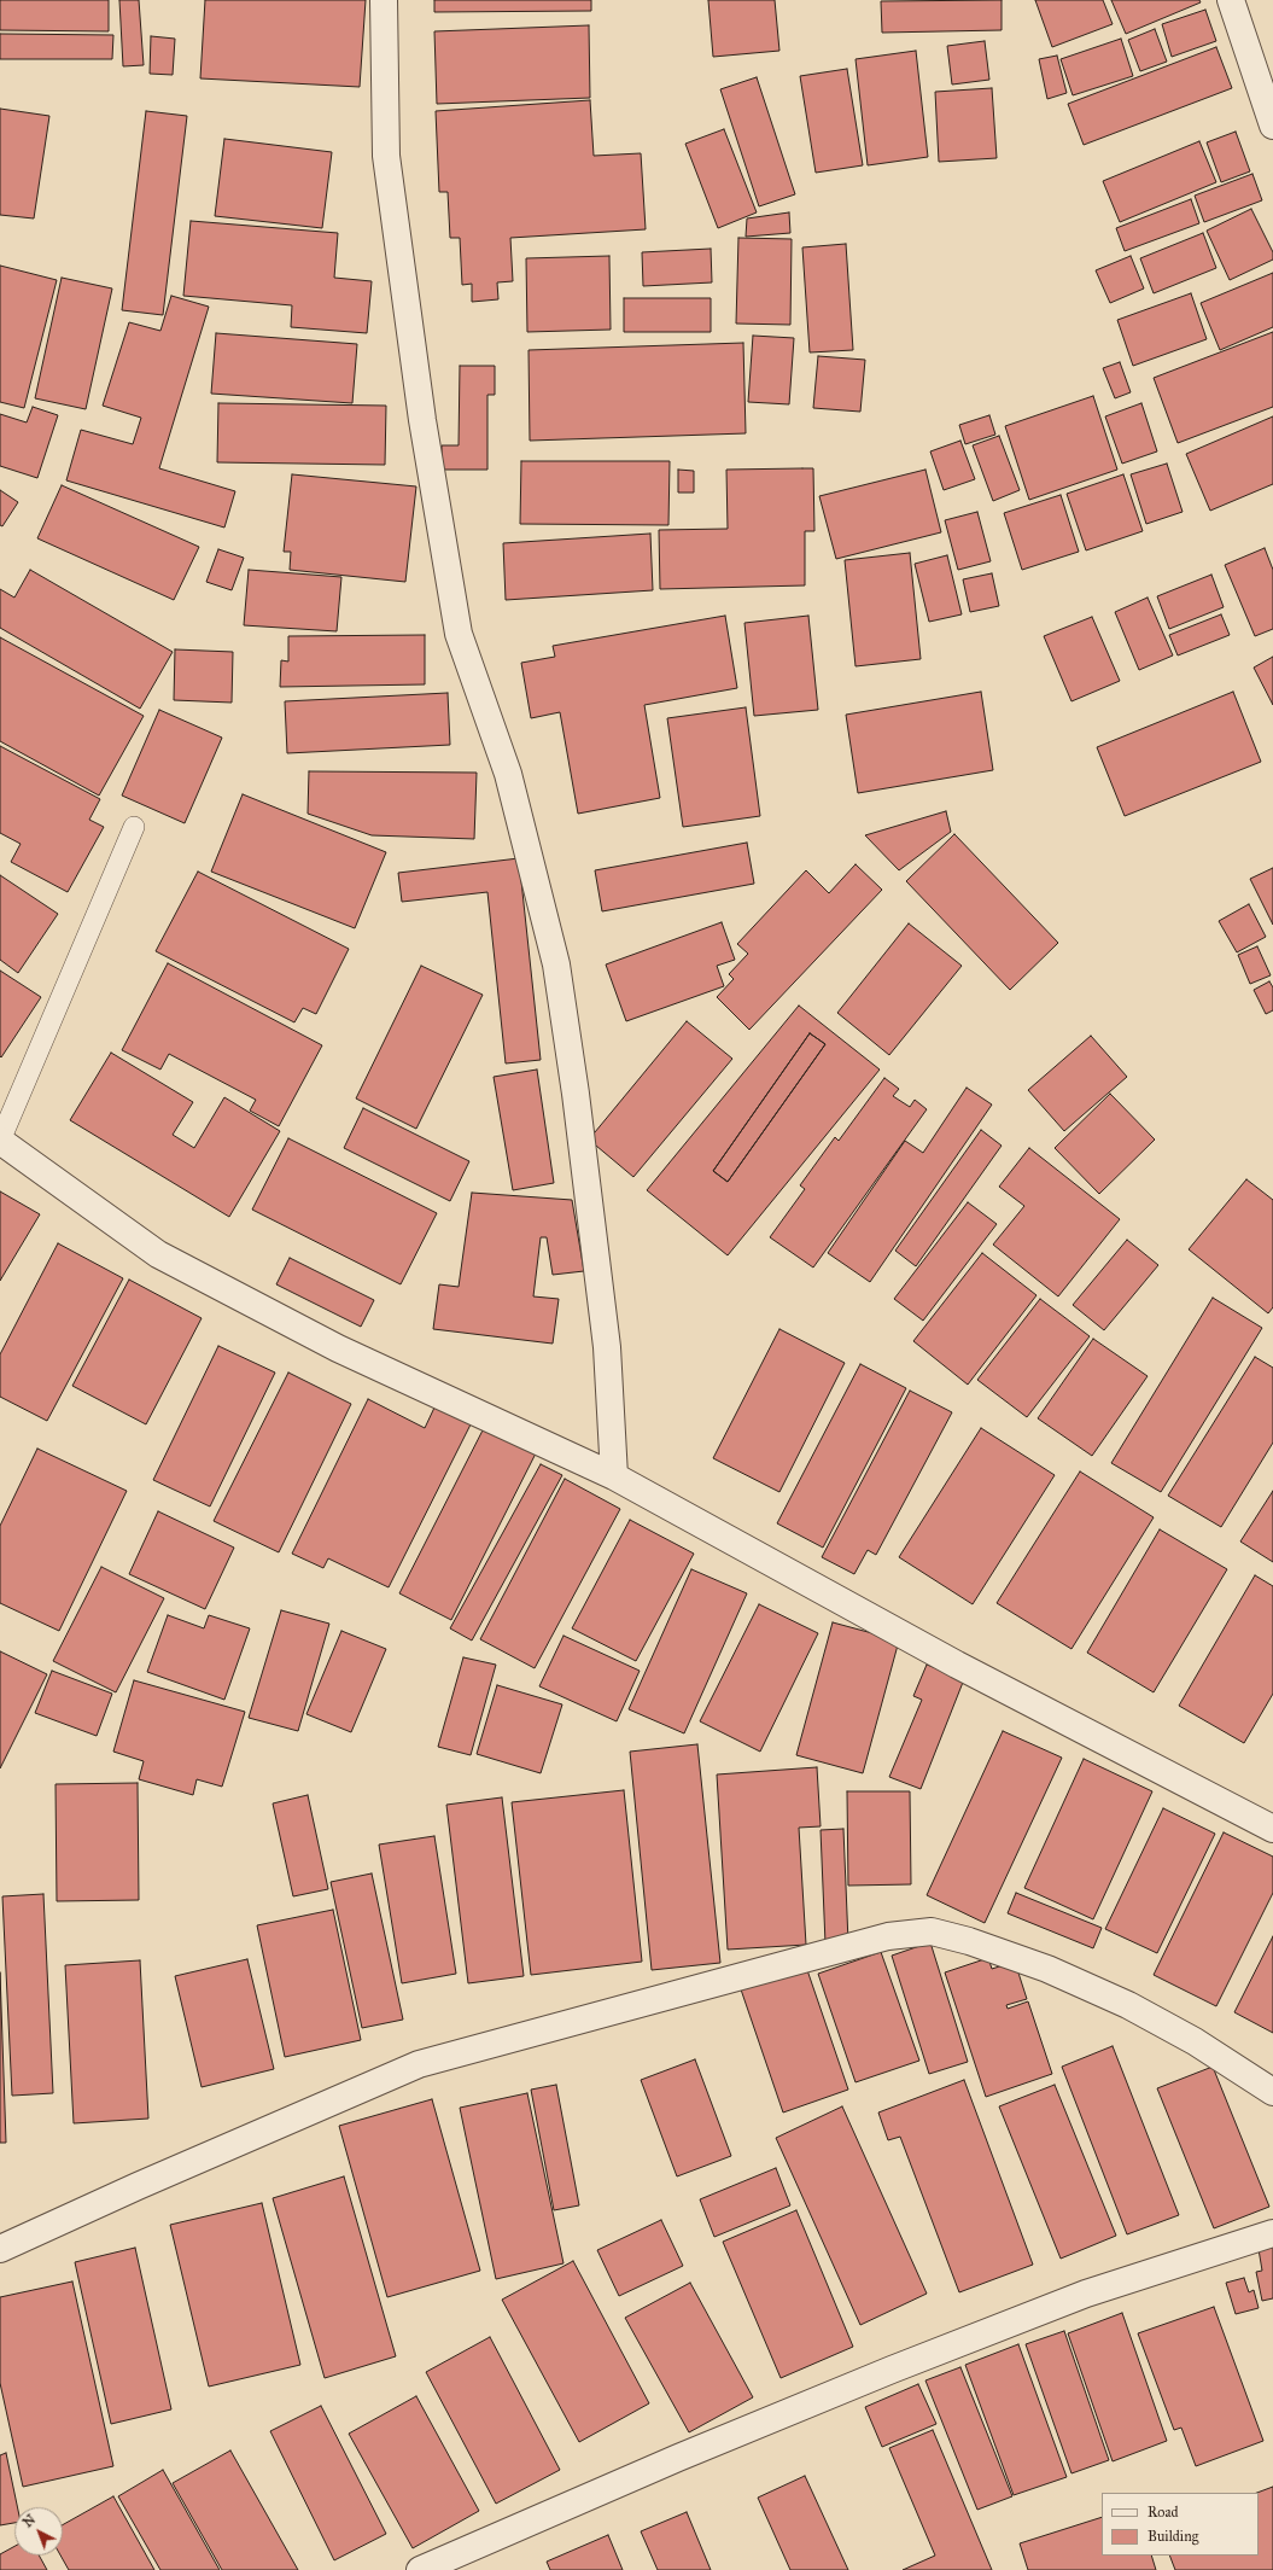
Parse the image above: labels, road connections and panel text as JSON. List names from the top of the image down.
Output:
{
  "legend": ["Road", "Building"],
  "north": "top left"
}
